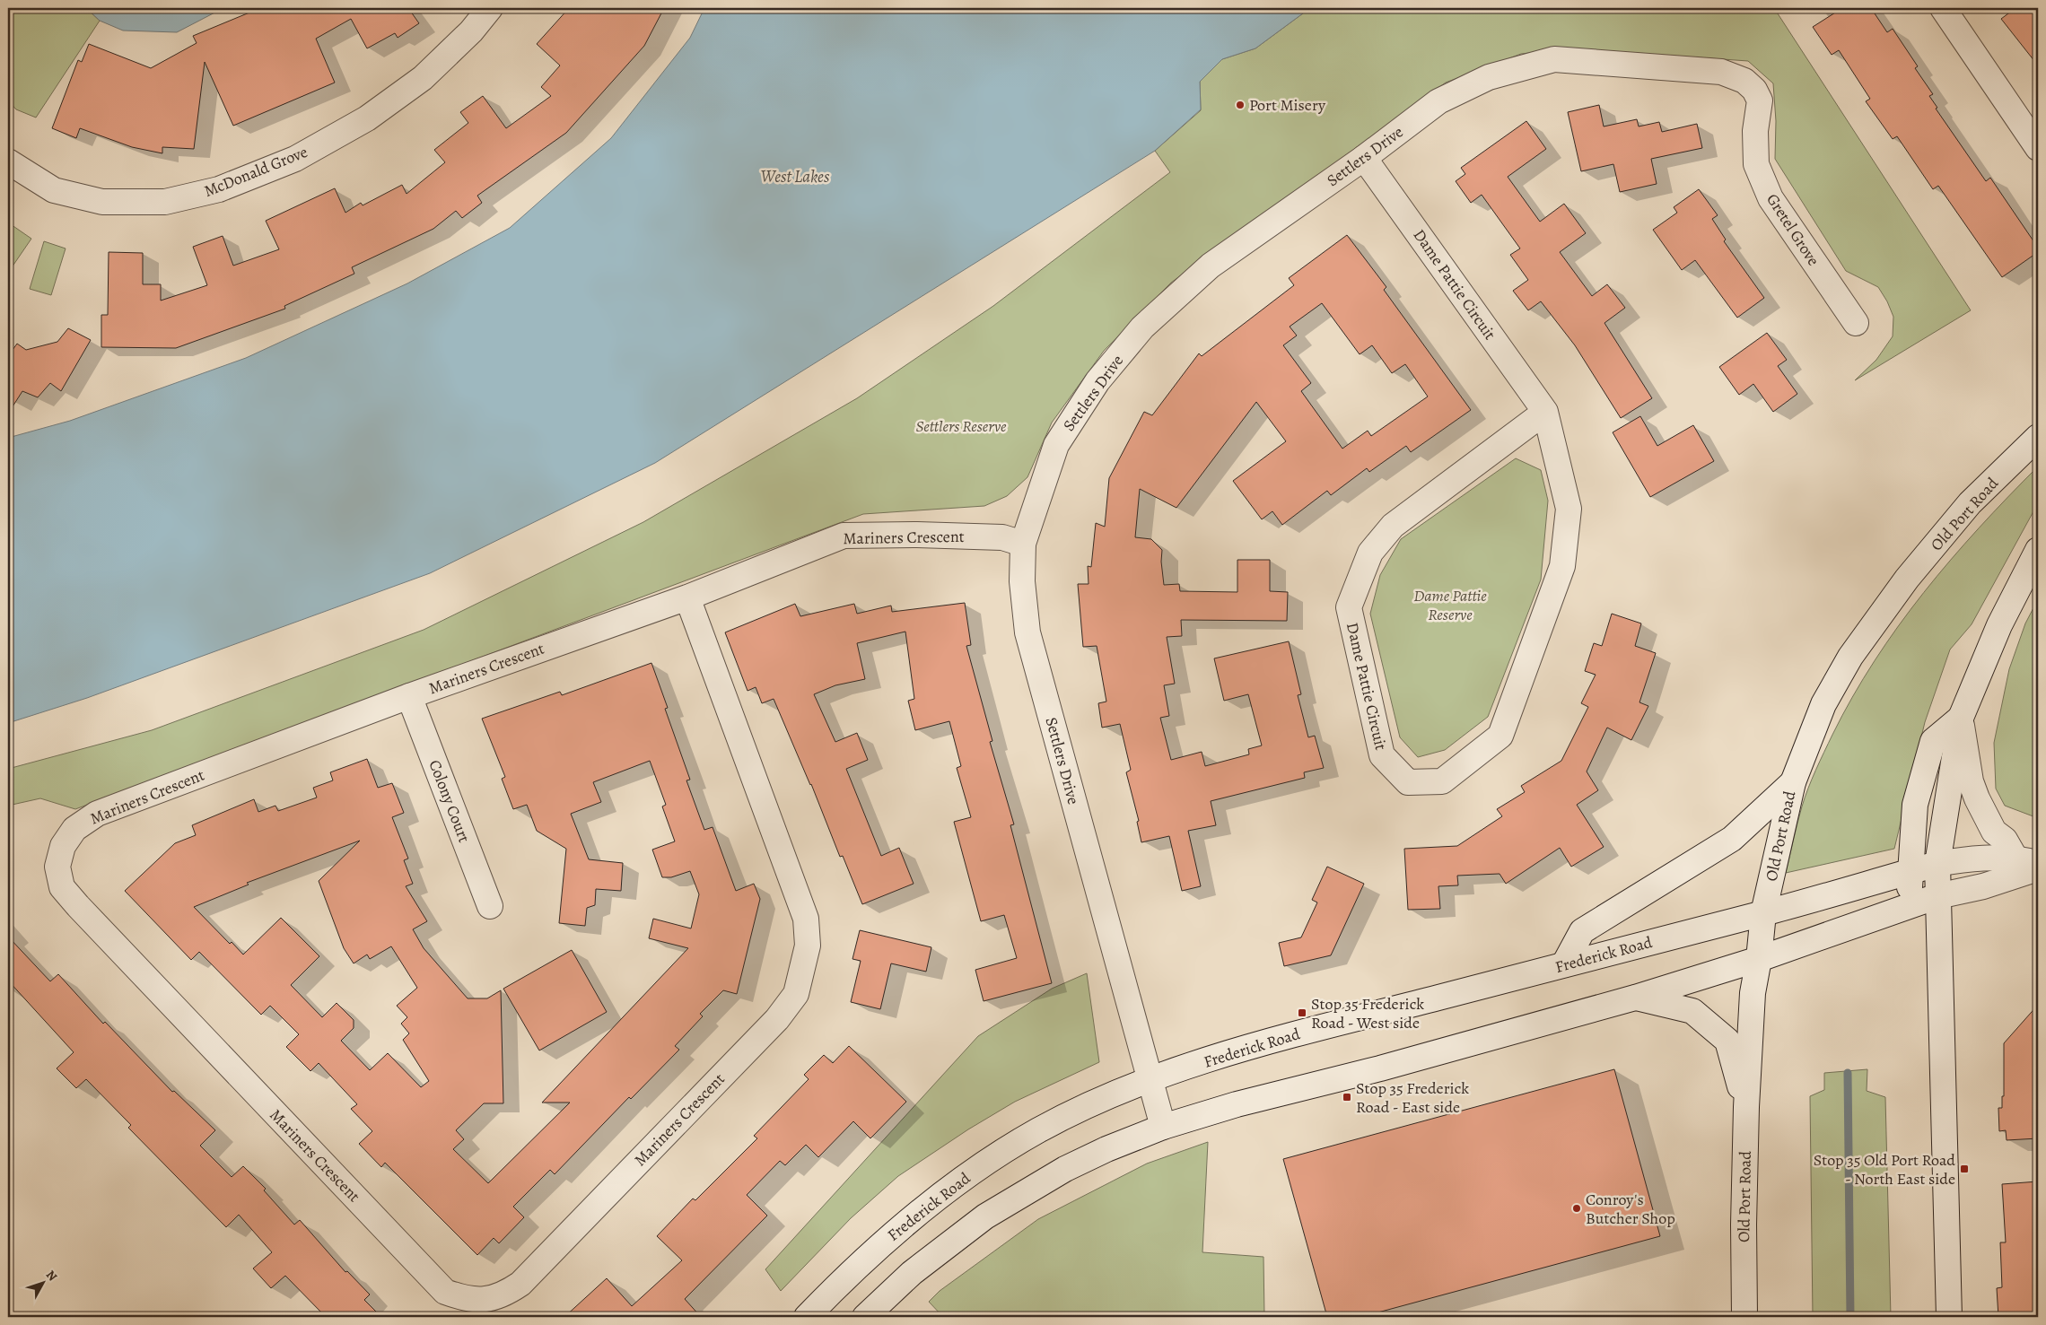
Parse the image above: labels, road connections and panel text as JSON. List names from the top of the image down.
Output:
{
  "streets": {
    "street": [
      "Settlers Drive",
      "McDonald Grove",
      "Gretel Grove",
      "Dame Pattie Circuit",
      "Old Port Road",
      "Mariners Crescent",
      "Colony Court",
      "Frederick Road"
    ]
  },
  "crossings": [
    ["Settlers Drive", "Gretel Grove"],
    ["Settlers Drive", "Dame Pattie Circuit"],
    ["Settlers Drive", "Mariners Crescent"],
    ["Settlers Drive", "Frederick Road"],
    ["Old Port Road", "Frederick Road"],
    ["Mariners Crescent", "Colony Court"]
  ],
  "water": ["West Lakes"],
  "parks": ["Settlers Reserve", "Dame Pattie Reserve"],
  "places": {
    "other": ["Port Misery", "Conroy's Butcher Shop"],
    "transit": ["Stop 35 Frederick Road - West side", "Stop 35 Frederick Road - East side", "Stop 35 Old Port Road - North East side"]
  },
  "north": "top right"
}
